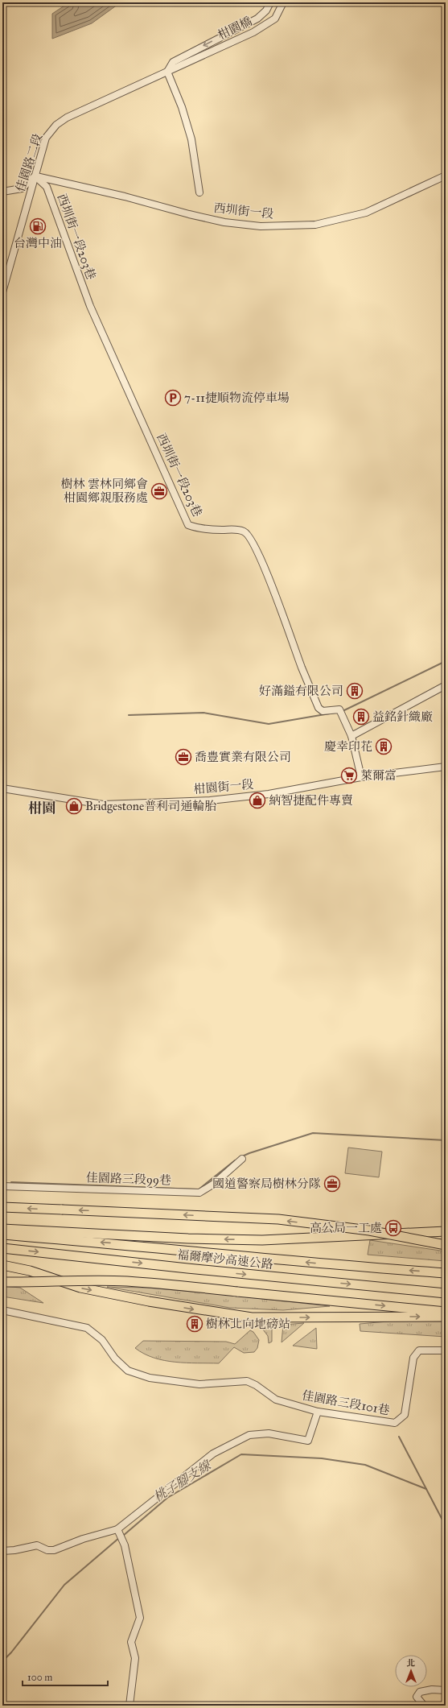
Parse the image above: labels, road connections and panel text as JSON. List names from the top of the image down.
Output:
{
  "streets": {
    "highway": ["福爾摩沙高速公路"],
    "street": [
      "柑園橋",
      "佳園路二段",
      "西圳街一段",
      "西圳街一段203巷",
      "柑園街一段",
      "佳園路三段99巷",
      "佳園路三段101巷"
    ]
  },
  "crossings": [
    ["柑園橋", "佳園路二段"],
    ["佳園路二段", "西圳街一段"],
    ["佳園路二段", "西圳街一段203巷"],
    ["西圳街一段", "西圳街一段203巷"],
    ["西圳街一段203巷", "柑園街一段"]
  ],
  "districts": ["柑園"],
  "water": ["桃子腳支線"],
  "places": {
    "fuel station": ["台灣中油"],
    "parking": ["7-11捷順物流停車場"],
    "office": ["樹林 雲林同鄉會 柑園鄉親服務處", "喬豊實業有限公司", "國道警察局樹林分隊"],
    "building": [
      "好滿鎰有限公司",
      "益銘針織廠",
      "慶幸印花",
      "樹林北向地磅站"
    ],
    "supermarket": ["萊爾富"],
    "shop": ["納智捷配件專賣", "Bridgestone普利司通輪胎"],
    "bus stop": ["高公局一工處"]
  },
  "scale_bar": "100 m",
  "north": "top"
}
